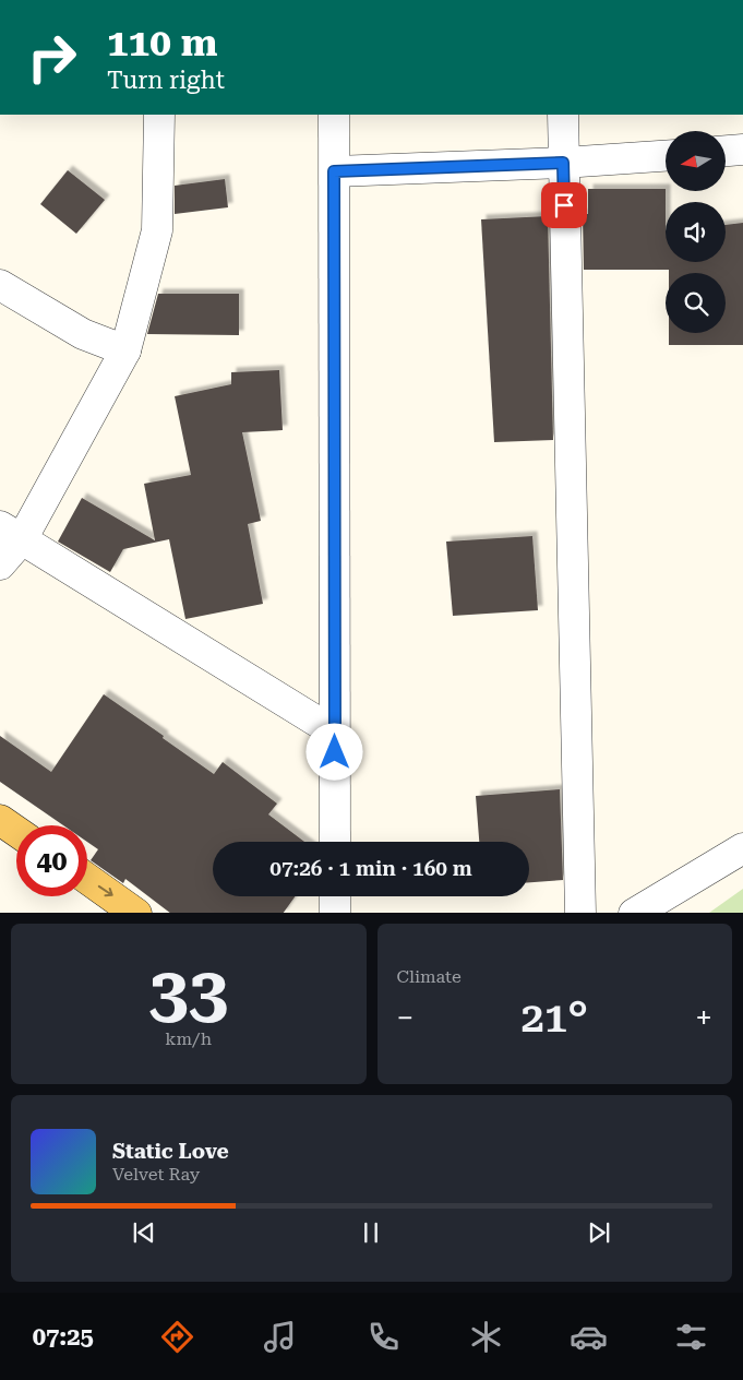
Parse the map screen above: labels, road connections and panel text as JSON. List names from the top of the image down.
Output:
{
  "north": "left",
  "page": {
    "turn": ["110 m", "Turn right"],
    "limit": "40",
    "trip": "07:26 · 1 min · 160 m",
    "tile": [
      ["33", "km/h"],
      "Climate"
    ],
    "heat": ["−", "21°", "+"],
    "song": ["Static Love", "Velvet Ray"],
    "tabs": "07:25"
  }
}
